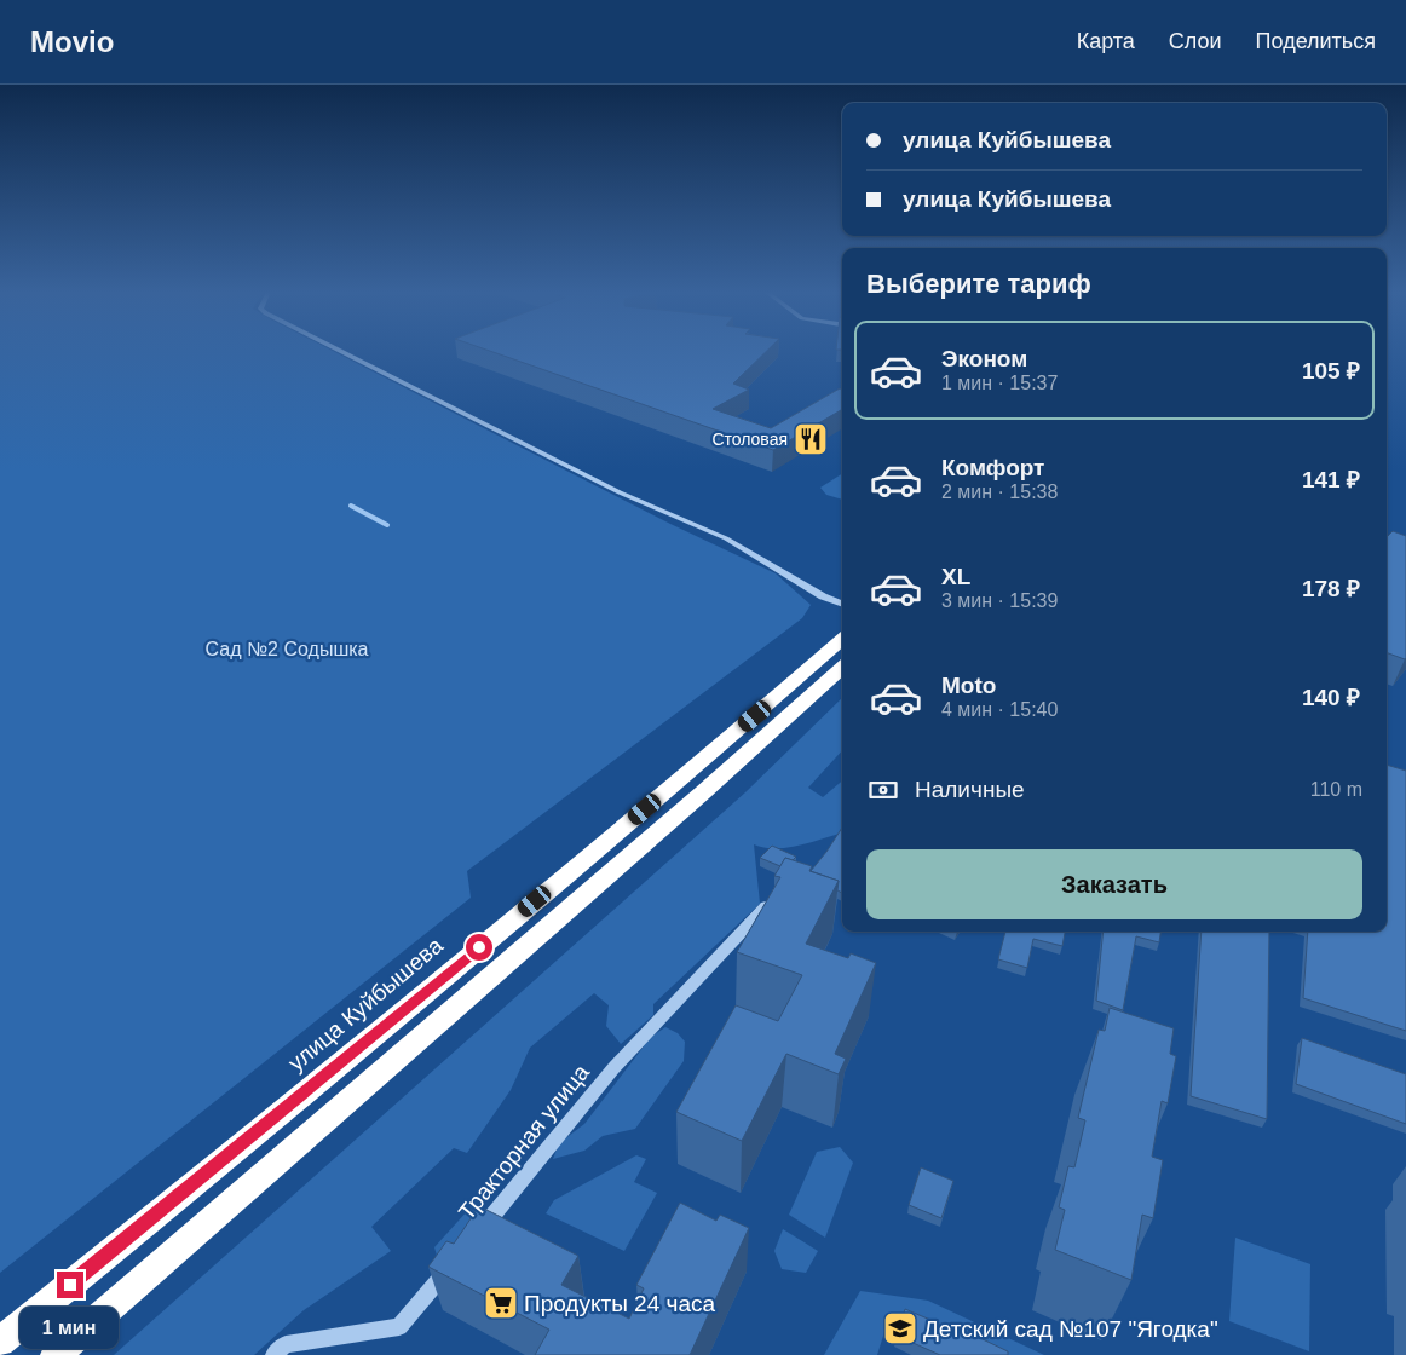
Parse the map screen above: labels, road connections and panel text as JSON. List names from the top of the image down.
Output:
{
  "streets": {
    "highway": ["улица Куйбышева"],
    "street": ["Тракторная улица"]
  },
  "parks": ["Сад №2 Содышка"],
  "places": {
    "restaurant": ["Столовая"],
    "supermarket": ["Продукты 24 часа"],
    "school or university": ["Детский сад №107 \"Ягодка\""]
  },
  "page": {
    "header": "Movio",
    "nav": ["Карта", "Слои", "Поделиться"],
    "banner": ["улица Куйбышева", "улица Куйбышева"],
    "heading": "Выберите тариф",
    "list": [
      {
        "name": "Эконом",
        "note": "1 мин · 15:37",
        "value": "105 ₽"
      },
      {
        "name": "Комфорт",
        "note": "2 мин · 15:38",
        "value": "141 ₽"
      },
      {
        "name": "XL",
        "note": "3 мин · 15:39",
        "value": "178 ₽"
      },
      {
        "name": "Moto",
        "note": "4 мин · 15:40",
        "value": "140 ₽"
      }
    ],
    "pay": ["Наличные", "110 m"],
    "buttons": "Заказать",
    "bubble": "1 мин"
  }
}
